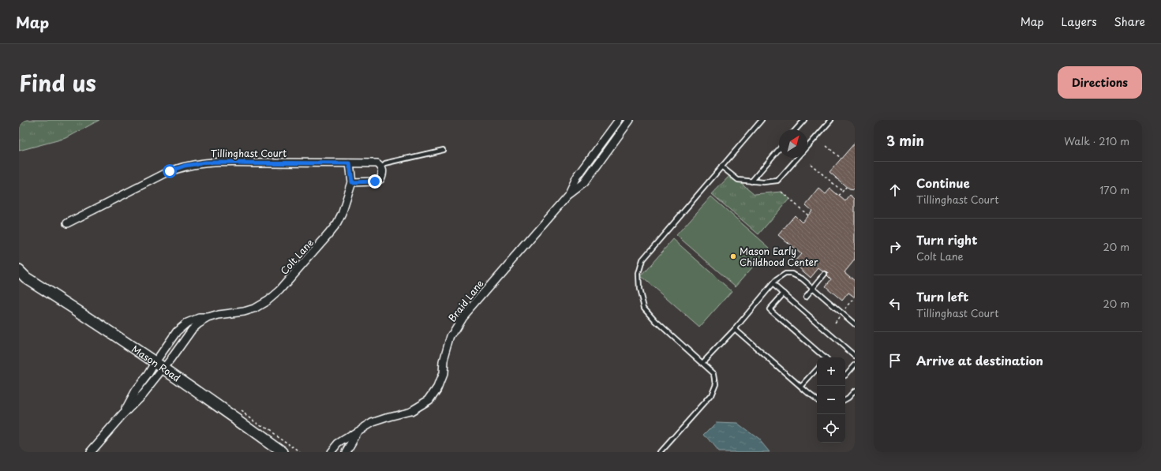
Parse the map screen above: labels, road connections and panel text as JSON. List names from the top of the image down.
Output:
{
  "streets": {
    "main road": ["Mason Road"],
    "street": ["Tillinghast Court", "Colt Lane", "Braid Lane"]
  },
  "crossings": [
    ["Tillinghast Court", "Colt Lane"],
    ["Colt Lane", "Mason Road"]
  ],
  "places": ["Mason Early Childhood Center"],
  "north": "top right",
  "page": {
    "header": "Map",
    "nav": ["Map", "Layers", "Share"],
    "title": "Find us",
    "buttons": "Directions",
    "heading": ["3 min", "Walk · 210 m"],
    "list": [
      ["Continue", "Tillinghast Court", "170 m"],
      ["Turn right", "Colt Lane", "20 m"],
      ["Turn left", "Tillinghast Court", "20 m"],
      "Arrive at destination"
    ],
    "map_buttons": ["+", "−"]
  }
}
